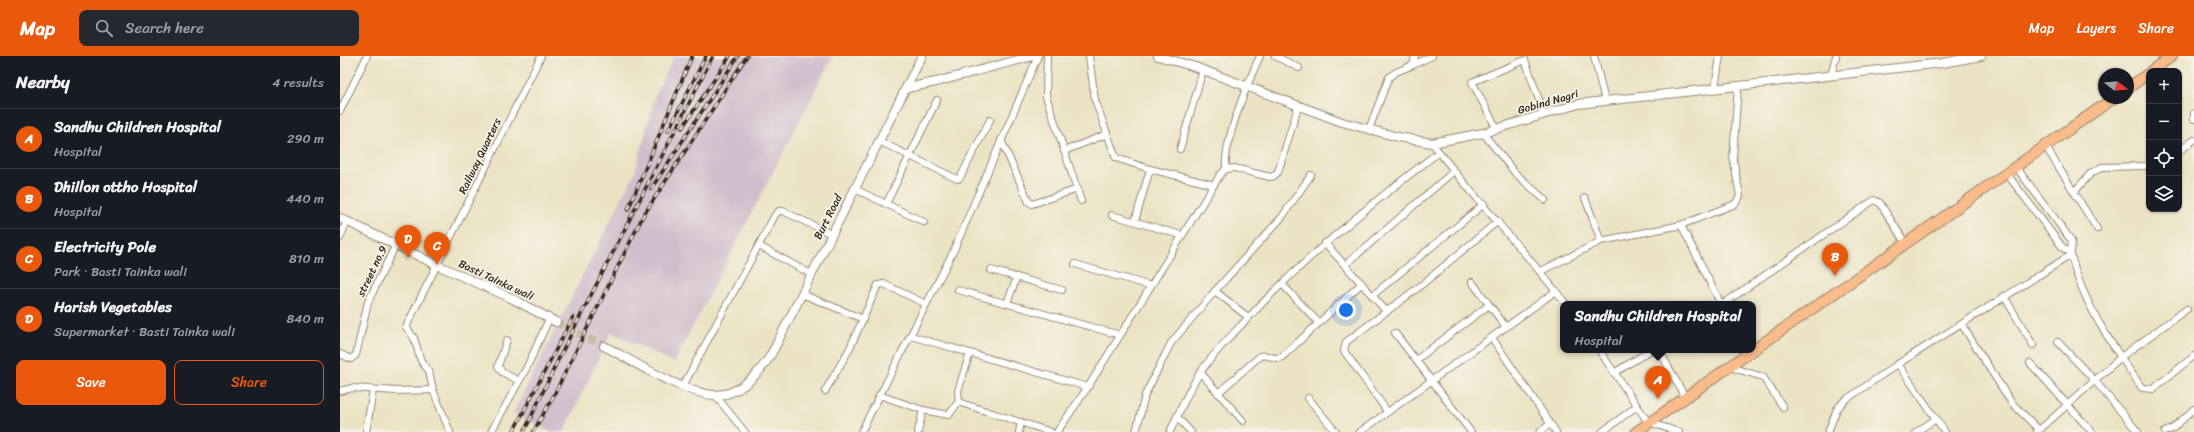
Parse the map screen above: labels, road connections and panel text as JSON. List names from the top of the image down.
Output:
{
  "streets": {
    "street": [
      "Gobind Nagri",
      "Railway Quarters",
      "Burt Road",
      "street no.9",
      "Basti Tainka wali"
    ]
  },
  "crossings": [
    ["Railway Quarters", "Basti Tainka wali"],
    ["street no.9", "Basti Tainka wali"]
  ],
  "north": "right",
  "page": {
    "header": "Map",
    "search": "Search here",
    "nav": ["Map", "Layers", "Share"],
    "heading": ["Nearby", "4 results"],
    "map_buttons": ["+", "−"],
    "list": [
      {
        "mark": "A",
        "name": "Sandhu Children Hospital",
        "note": "Hospital",
        "value": "290 m"
      },
      {
        "mark": "B",
        "name": "Dhillon ottho Hospital",
        "note": "Hospital",
        "value": "440 m"
      },
      {
        "mark": "C",
        "name": "Electricity Pole",
        "note": "Park · Basti Tainka wali",
        "value": "810 m"
      },
      {
        "mark": "D",
        "name": "Harish Vegetables",
        "note": "Supermarket · Basti Tainka wali",
        "value": "840 m"
      }
    ],
    "pins": [
      "D",
      "C",
      "B",
      "A"
    ],
    "popup": ["Sandhu Children Hospital", "Hospital"],
    "buttons": ["Save", "Share"]
  }
}
